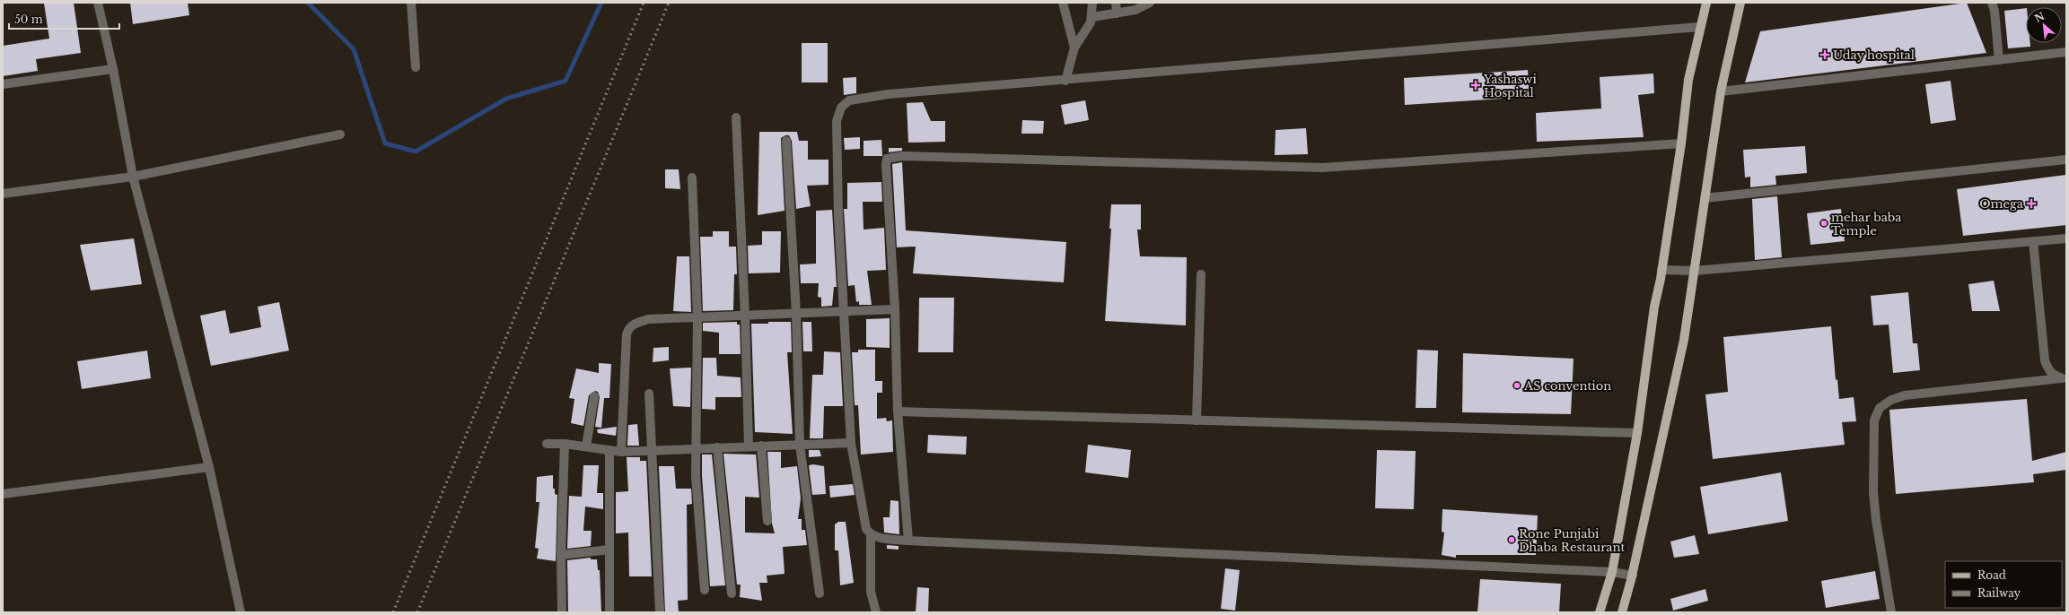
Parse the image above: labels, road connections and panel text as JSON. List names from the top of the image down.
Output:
{
  "places": {
    "health": ["Uday hospital", "Yashaswi Hospital", "Omega"],
    "other": ["mehar baba Temple", "AS convention", "Rone Punjabi Dhaba Restaurant"]
  },
  "legend": ["Road", "Railway"],
  "scale_bar": "50 m",
  "north": "top left"
}
